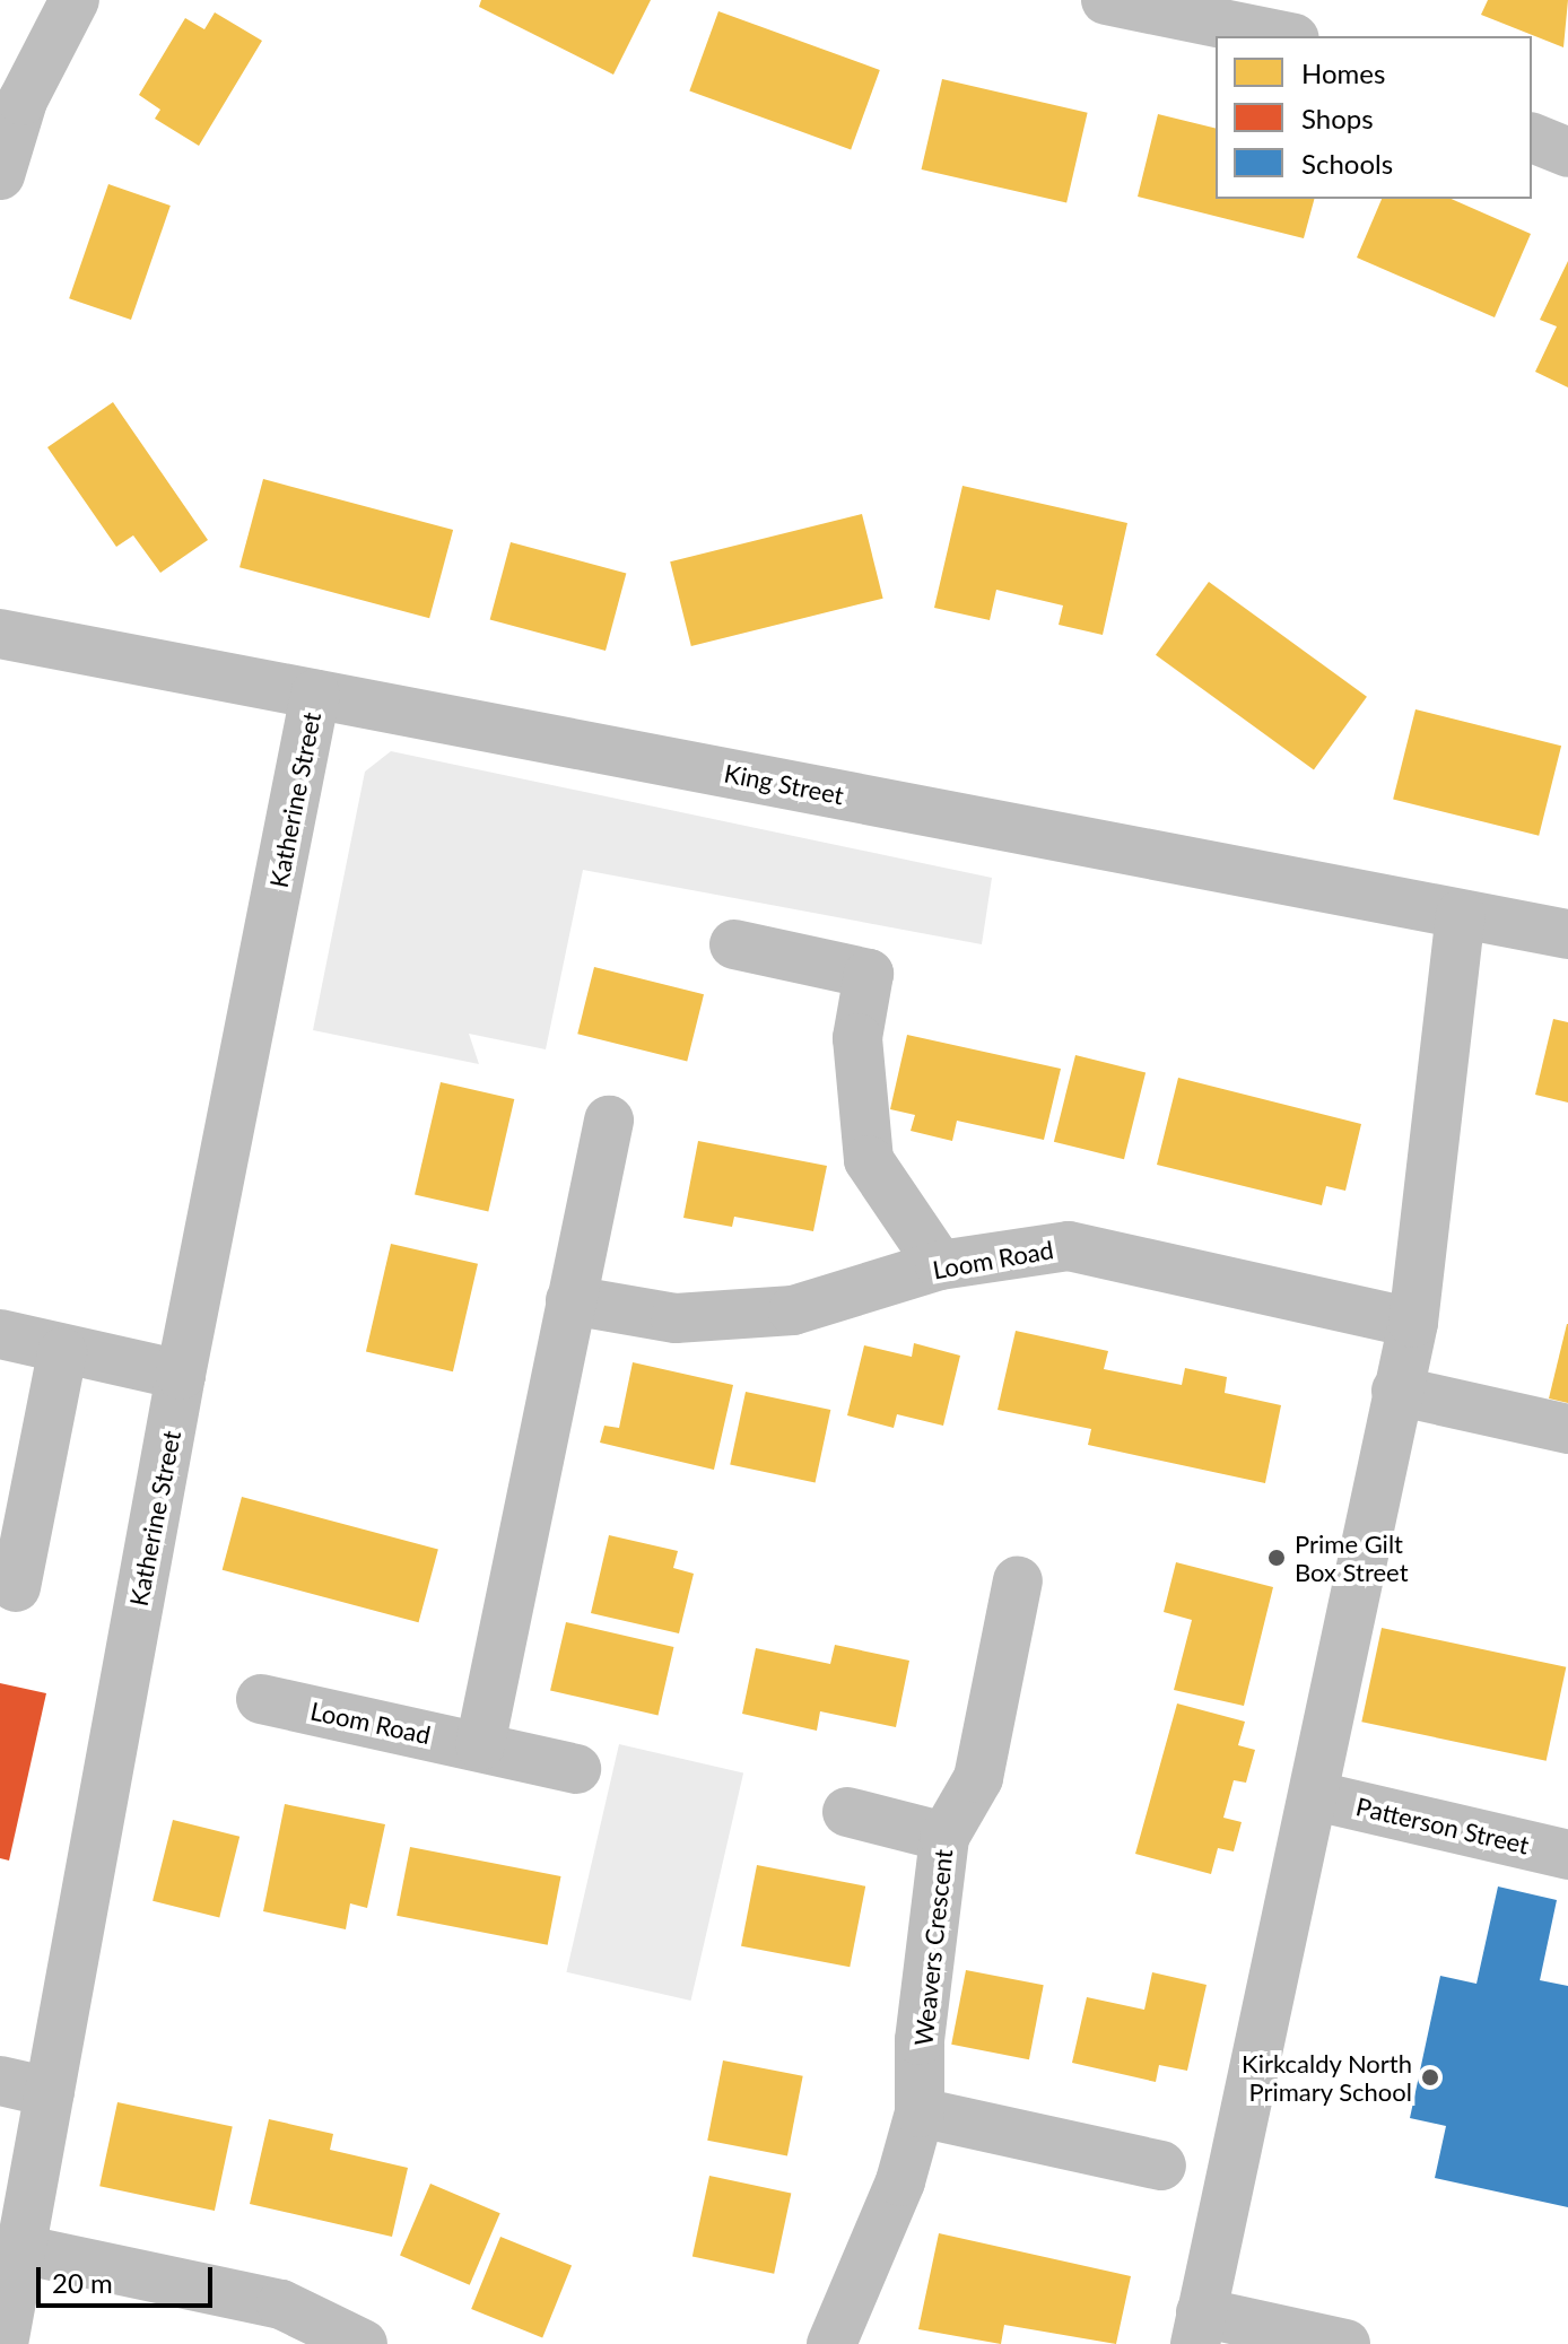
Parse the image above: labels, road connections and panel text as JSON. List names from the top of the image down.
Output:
{
  "streets": {
    "street": [
      "King Street",
      "Katherine Street",
      "Loom Road",
      "Patterson Street",
      "Weavers Crescent"
    ]
  },
  "crossings": [
    ["King Street", "Katherine Street"]
  ],
  "places": ["Prime Gilt Box Street", "Kirkcaldy North Primary School"],
  "legend": ["Homes", "Shops", "Schools"],
  "scale_bar": "20 m"
}
